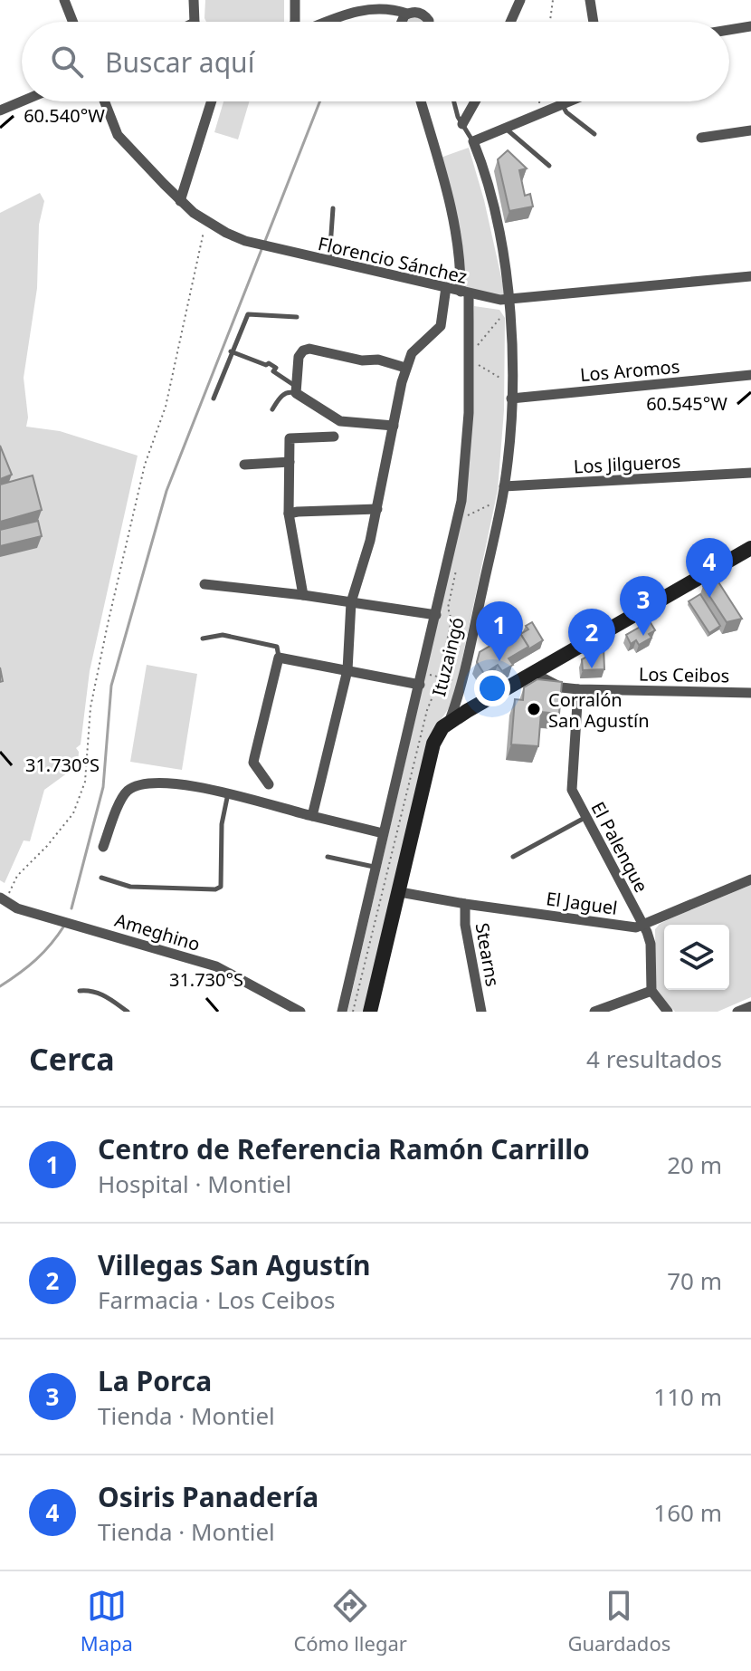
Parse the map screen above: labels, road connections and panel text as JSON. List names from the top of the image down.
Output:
{
  "streets": {
    "street": [
      "Florencio Sánchez",
      "Los Aromos",
      "Los Jilgueros",
      "Ituzaingó",
      "Los Ceibos",
      "El Palenque",
      "El Jaguel",
      "Ameghino",
      "Stearns"
    ]
  },
  "crossings": [
    ["Florencio Sánchez", "Ituzaingó"],
    ["Los Aromos", "Ituzaingó"],
    ["Los Jilgueros", "Ituzaingó"],
    ["Ituzaingó", "El Jaguel"],
    ["Los Ceibos", "El Palenque"],
    ["El Palenque", "El Jaguel"],
    ["El Jaguel", "Stearns"]
  ],
  "places": ["Corralón San Agustín"],
  "page": {
    "search": "Buscar aquí",
    "pins": [
      "4",
      "3",
      "1",
      "2"
    ],
    "heading": ["Cerca", "4 resultados"],
    "list": [
      {
        "mark": "1",
        "name": "Centro de Referencia Ramón Carrillo",
        "note": "Hospital · Montiel",
        "value": "20 m"
      },
      {
        "mark": "2",
        "name": "Villegas San Agustín",
        "note": "Farmacia · Los Ceibos",
        "value": "70 m"
      },
      {
        "mark": "3",
        "name": "La Porca",
        "note": "Tienda · Montiel",
        "value": "110 m"
      },
      {
        "mark": "4",
        "name": "Osiris Panadería",
        "note": "Tienda · Montiel",
        "value": "160 m"
      }
    ],
    "nav": ["Mapa", "Cómo llegar", "Guardados"]
  },
  "coordinates": ["60.540°W", "60.545°W", "31.730°S"]
}
